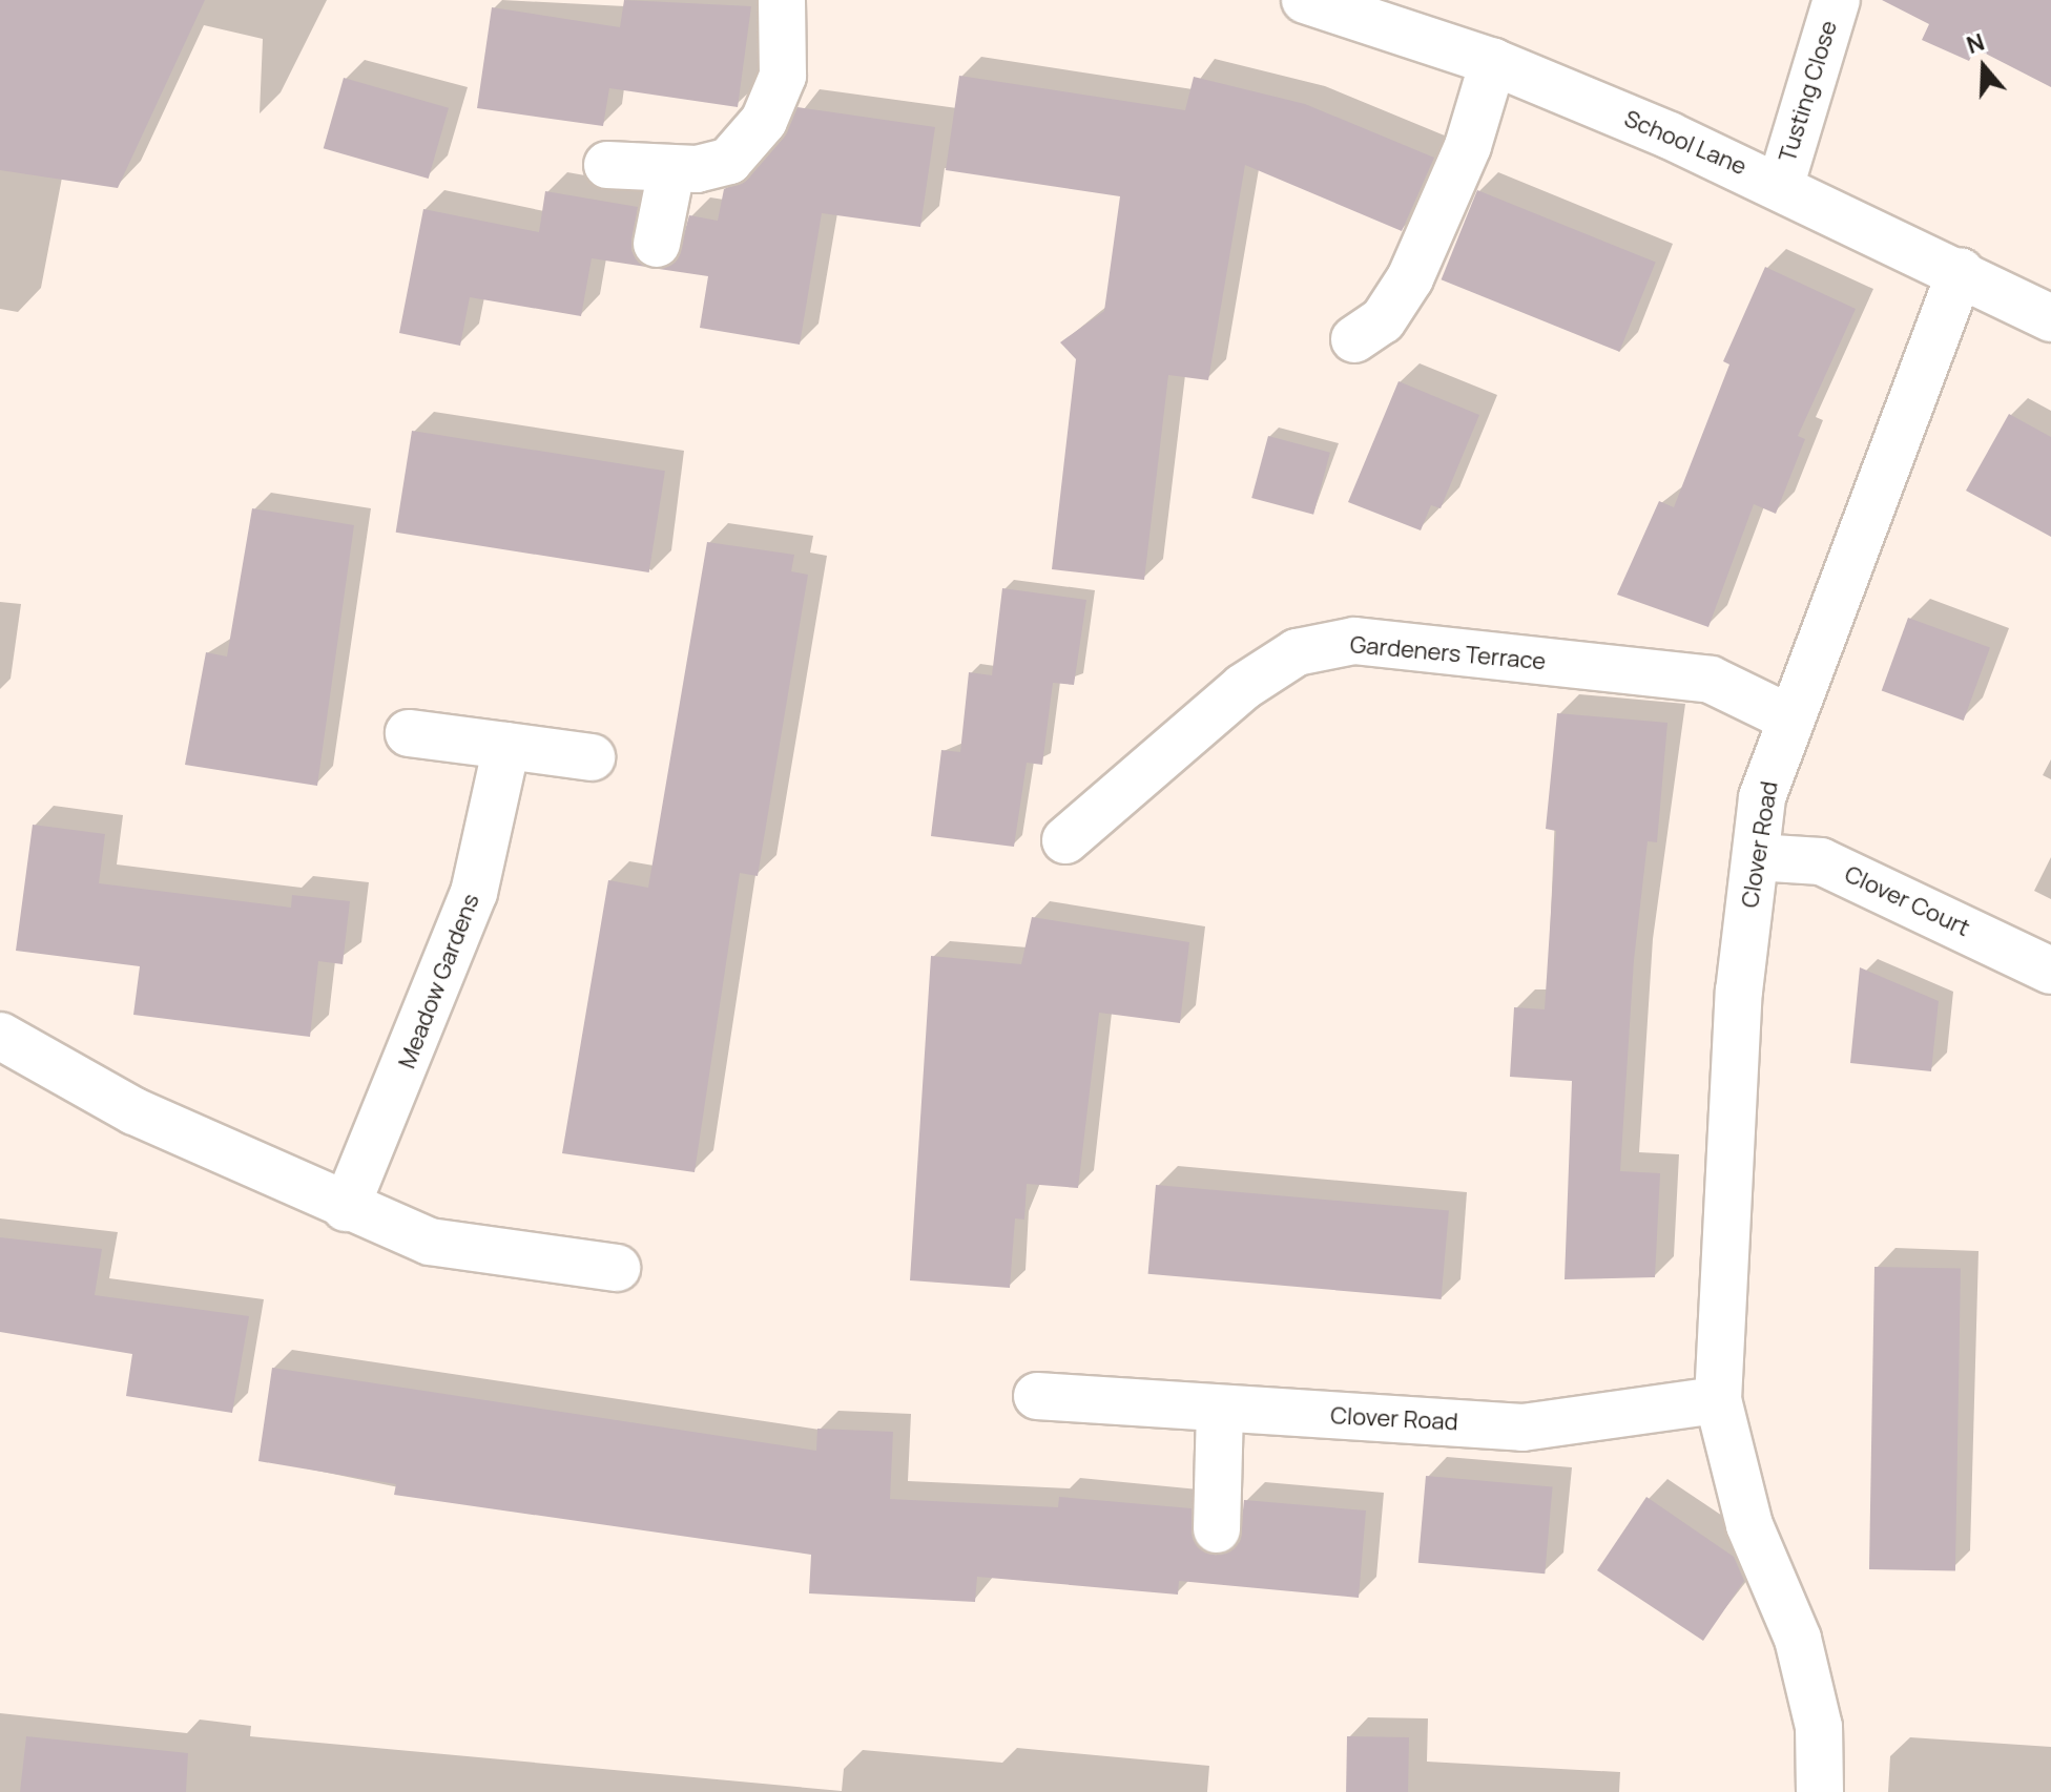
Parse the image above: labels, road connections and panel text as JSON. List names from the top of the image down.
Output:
{
  "streets": {
    "street": [
      "Tusting Close",
      "School Lane",
      "Gardeners Terrace",
      "Clover Road",
      "Clover Court",
      "Meadow Gardens"
    ]
  },
  "crossings": [
    ["Tusting Close", "School Lane"],
    ["School Lane", "Clover Road"],
    ["Gardeners Terrace", "Clover Road"],
    ["Clover Road", "Clover Court"]
  ],
  "north": "top"
}
